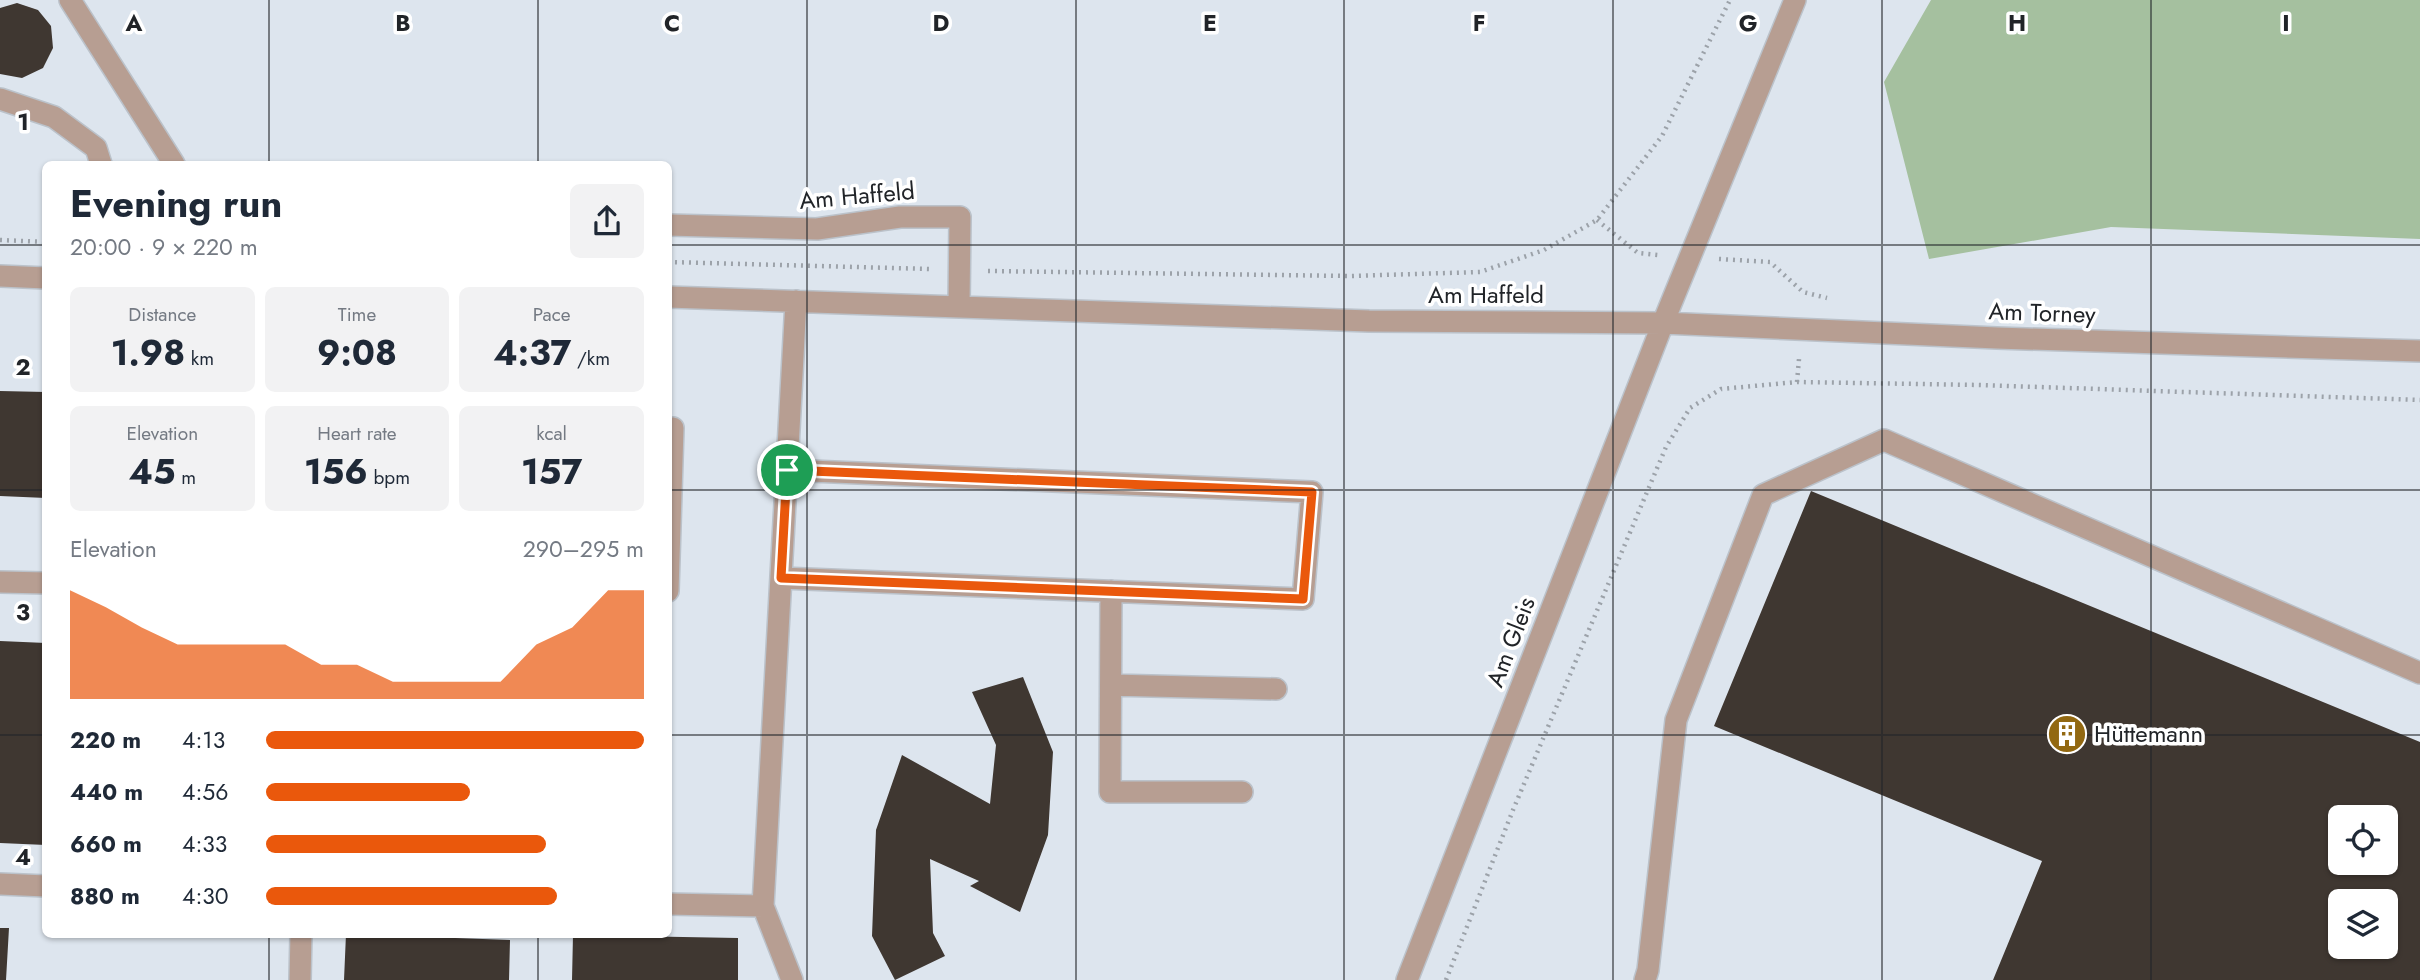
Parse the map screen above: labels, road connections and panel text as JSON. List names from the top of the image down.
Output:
{
  "streets": {
    "street": ["Am Haffeld", "Am Torney", "Am Gleis"]
  },
  "crossings": [
    ["Am Haffeld", "Am Torney"],
    ["Am Haffeld", "Am Gleis"],
    ["Am Torney", "Am Gleis"]
  ],
  "places": {
    "building": ["Hüttemann"]
  },
  "page": {
    "heading": ["Evening run", "20:00 · 9 × 220 m"],
    "stats": [
      ["Distance", "1.98 km"],
      ["Time", "9:08"],
      ["Pace", "4:37 /km"],
      ["Elevation", "45 m"],
      ["Heart rate", "156 bpm"],
      ["kcal", "157"]
    ],
    "chart": ["Elevation", "290–295 m"],
    "list": [
      {
        "name": "220 m",
        "note": "4:13"
      },
      {
        "name": "440 m",
        "note": "4:56"
      },
      {
        "name": "660 m",
        "note": "4:33"
      },
      {
        "name": "880 m",
        "note": "4:30"
      }
    ]
  },
  "grid": {
    "columns": [
      "A",
      "B",
      "C",
      "D",
      "E",
      "F",
      "G",
      "H",
      "I"
    ],
    "rows": [
      "1",
      "2",
      "3",
      "4"
    ]
  }
}
